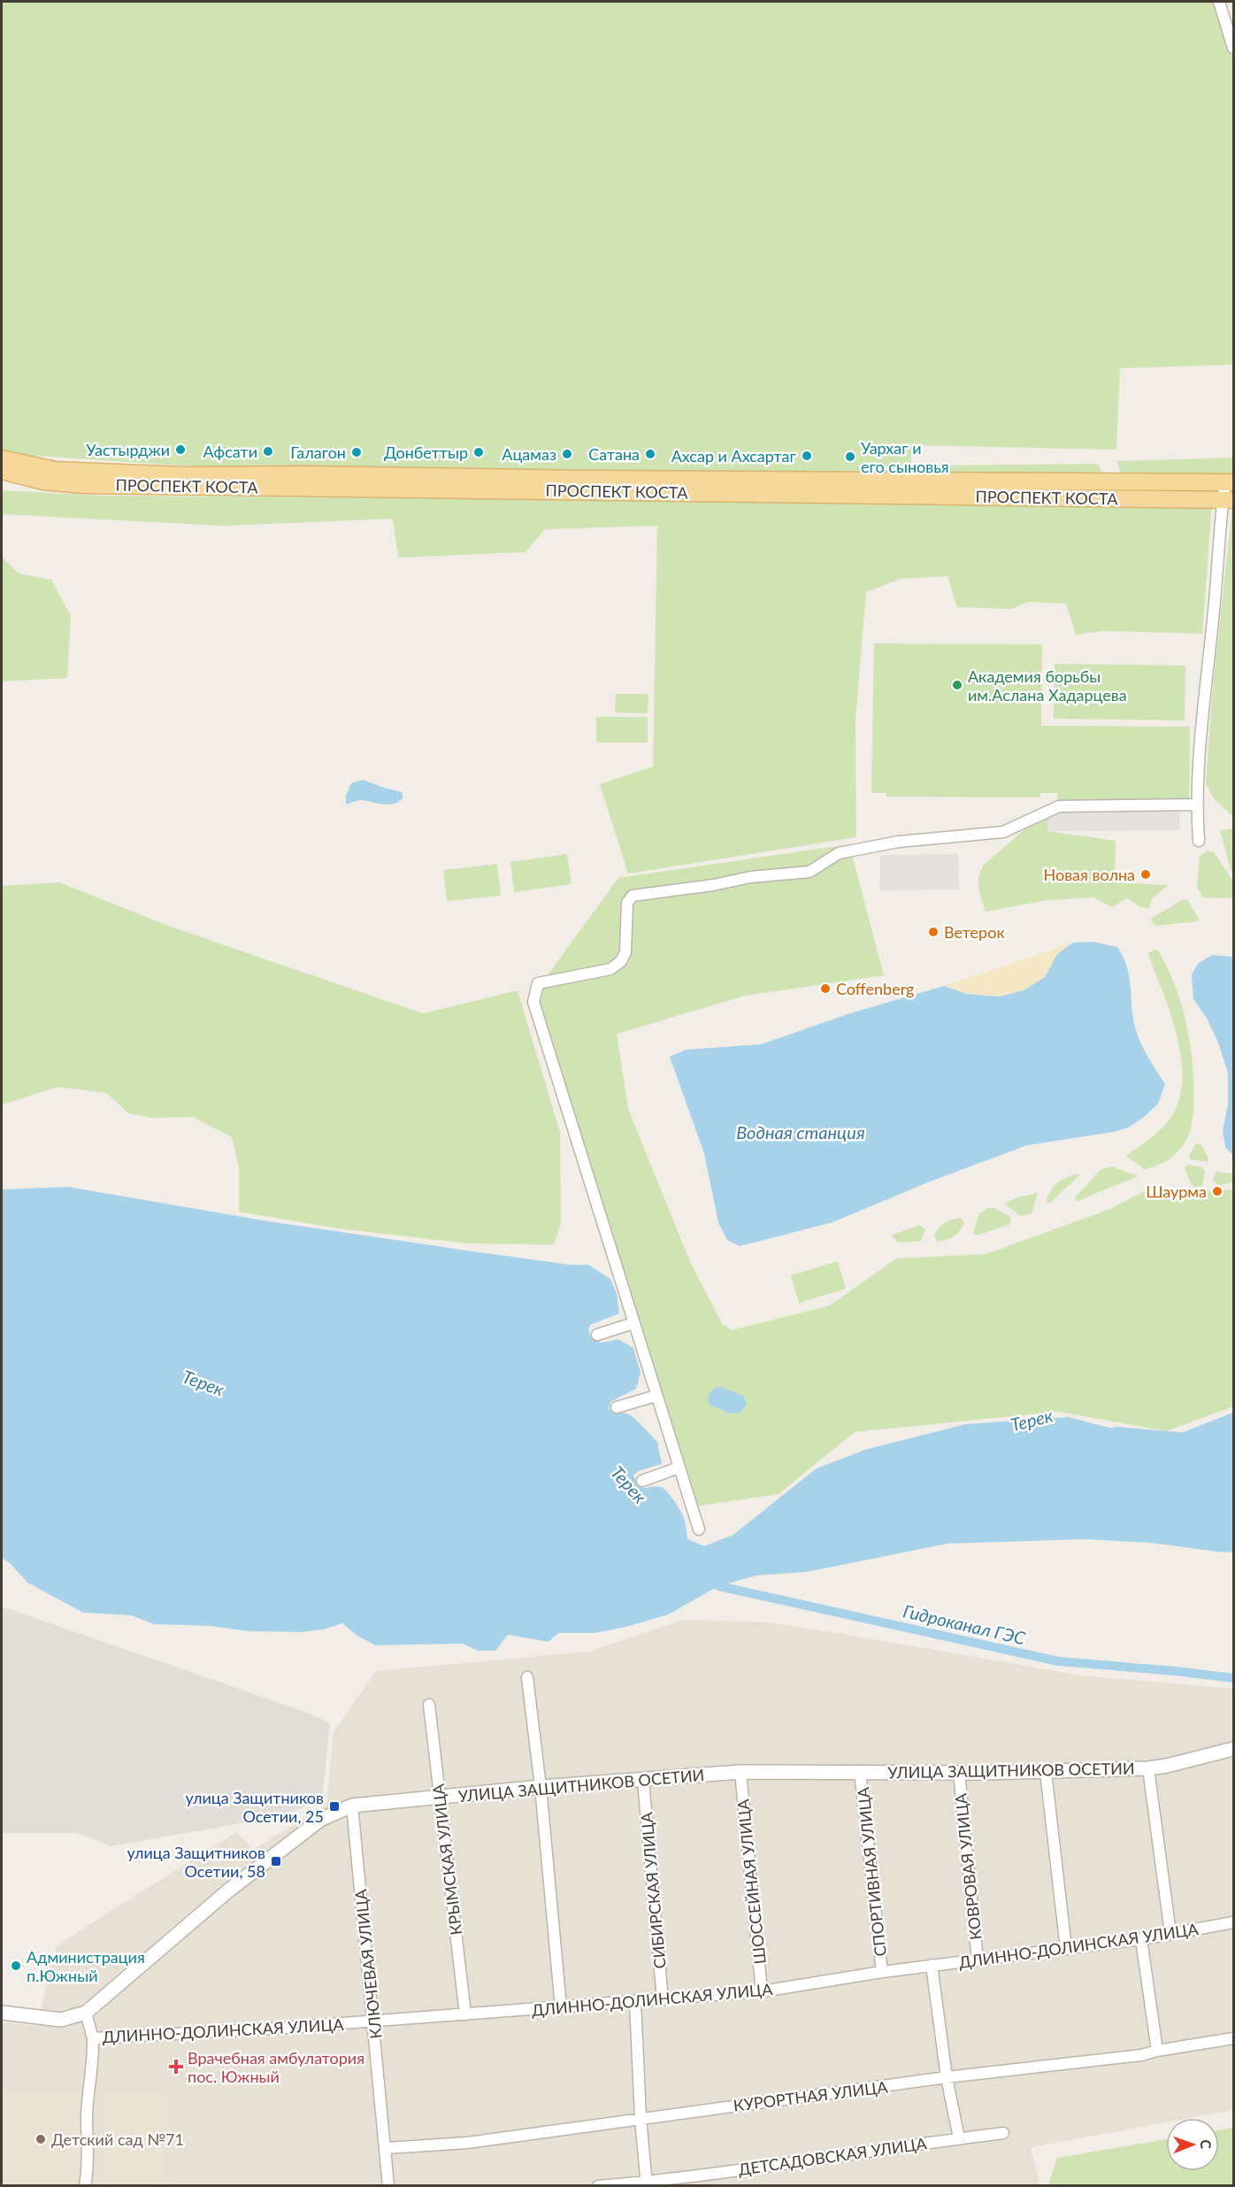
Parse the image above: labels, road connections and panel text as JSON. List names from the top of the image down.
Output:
{
  "streets": {
    "main road": ["ПРОСПЕКТ КОСТА"],
    "street": [
      "УЛИЦА ЗАЩИТНИКОВ ОСЕТИИ",
      "КРЫМСКАЯ УЛИЦА",
      "КОВРОВАЯ УЛИЦА",
      "СПОРТИВНАЯ УЛИЦА",
      "ШОССЕЙНАЯ УЛИЦА",
      "СИБИРСКАЯ УЛИЦА",
      "ДЛИННО-ДОЛИНСКАЯ УЛИЦА",
      "КЛЮЧЕВАЯ УЛИЦА",
      "КУРОРТНАЯ УЛИЦА",
      "ДЕТСАДОВСКАЯ УЛИЦА"
    ]
  },
  "crossings": [
    ["УЛИЦА ЗАЩИТНИКОВ ОСЕТИИ", "КРЫМСКАЯ УЛИЦА"],
    ["УЛИЦА ЗАЩИТНИКОВ ОСЕТИИ", "КОВРОВАЯ УЛИЦА"],
    ["УЛИЦА ЗАЩИТНИКОВ ОСЕТИИ", "СПОРТИВНАЯ УЛИЦА"],
    ["УЛИЦА ЗАЩИТНИКОВ ОСЕТИИ", "ШОССЕЙНАЯ УЛИЦА"],
    ["УЛИЦА ЗАЩИТНИКОВ ОСЕТИИ", "СИБИРСКАЯ УЛИЦА"],
    ["УЛИЦА ЗАЩИТНИКОВ ОСЕТИИ", "ДЛИННО-ДОЛИНСКАЯ УЛИЦА"],
    ["УЛИЦА ЗАЩИТНИКОВ ОСЕТИИ", "КЛЮЧЕВАЯ УЛИЦА"],
    ["КРЫМСКАЯ УЛИЦА", "ДЛИННО-ДОЛИНСКАЯ УЛИЦА"],
    ["КОВРОВАЯ УЛИЦА", "ДЛИННО-ДОЛИНСКАЯ УЛИЦА"],
    ["СПОРТИВНАЯ УЛИЦА", "ДЛИННО-ДОЛИНСКАЯ УЛИЦА"],
    ["ШОССЕЙНАЯ УЛИЦА", "ДЛИННО-ДОЛИНСКАЯ УЛИЦА"],
    ["СИБИРСКАЯ УЛИЦА", "ДЛИННО-ДОЛИНСКАЯ УЛИЦА"],
    ["ДЛИННО-ДОЛИНСКАЯ УЛИЦА", "КЛЮЧЕВАЯ УЛИЦА"],
    ["КЛЮЧЕВАЯ УЛИЦА", "КУРОРТНАЯ УЛИЦА"]
  ],
  "water": ["Водная станция", "Терек", "Гидроканал ГЭС"],
  "places": {
    "other": [
      "Уастырджи",
      "Афсати",
      "Галагон",
      "Донбеттыр",
      "Ацамаз",
      "Сатана",
      "Ахсар и Ахсартаг",
      "Уархаг и его сыновья",
      "Академия борьбы им.Аслана Хадарцева",
      "Новая волна",
      "Ветерок",
      "Coffenberg",
      "Шаурма",
      "Администрация п.Южный",
      "Детский сад №71"
    ],
    "transit": ["улица Защитников Осетии, 25", "улица Защитников Осетии, 58"],
    "health": ["Врачебная амбулатория пос. Южный"]
  },
  "north": "right"
}
